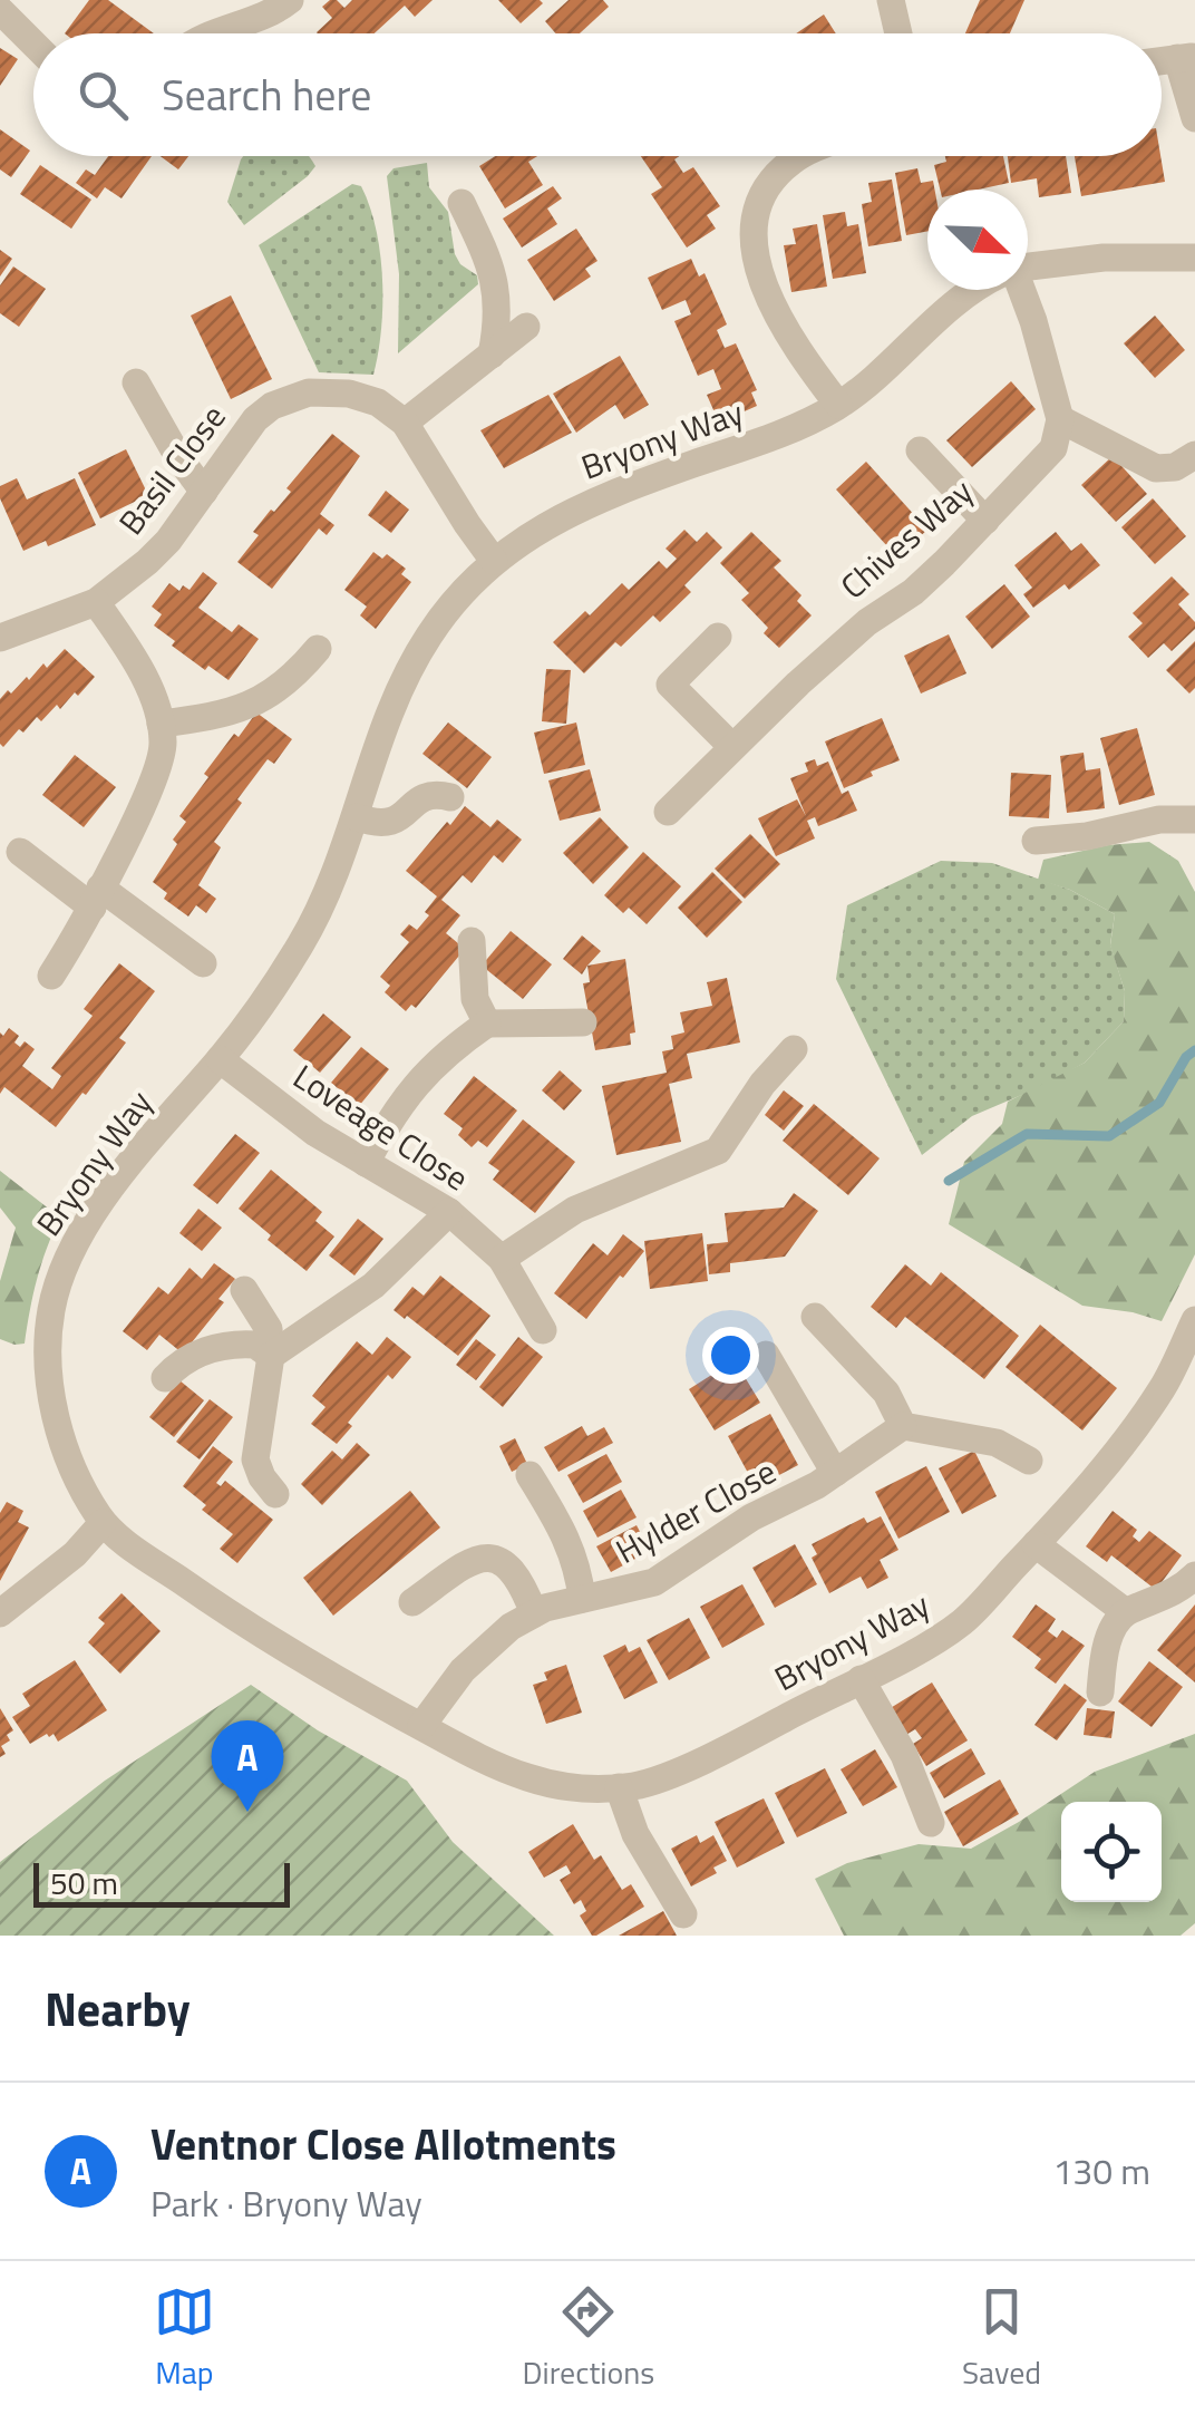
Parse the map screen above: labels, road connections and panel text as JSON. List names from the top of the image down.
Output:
{
  "streets": {
    "street": [
      "Bryony Way",
      "Basil Close",
      "Chives Way",
      "Loveage Close",
      "Hylder Close"
    ]
  },
  "crossings": [
    ["Bryony Way", "Loveage Close"],
    ["Bryony Way", "Hylder Close"]
  ],
  "scale_bar": "50 m",
  "north": "bottom right",
  "page": {
    "search": "Search here",
    "pins": "A",
    "scale": "50 m",
    "heading": "Nearby",
    "list": [
      {
        "mark": "A",
        "name": "Ventnor Close Allotments",
        "note": "Park · Bryony Way",
        "value": "130 m"
      }
    ],
    "nav": ["Map", "Directions", "Saved"]
  }
}
